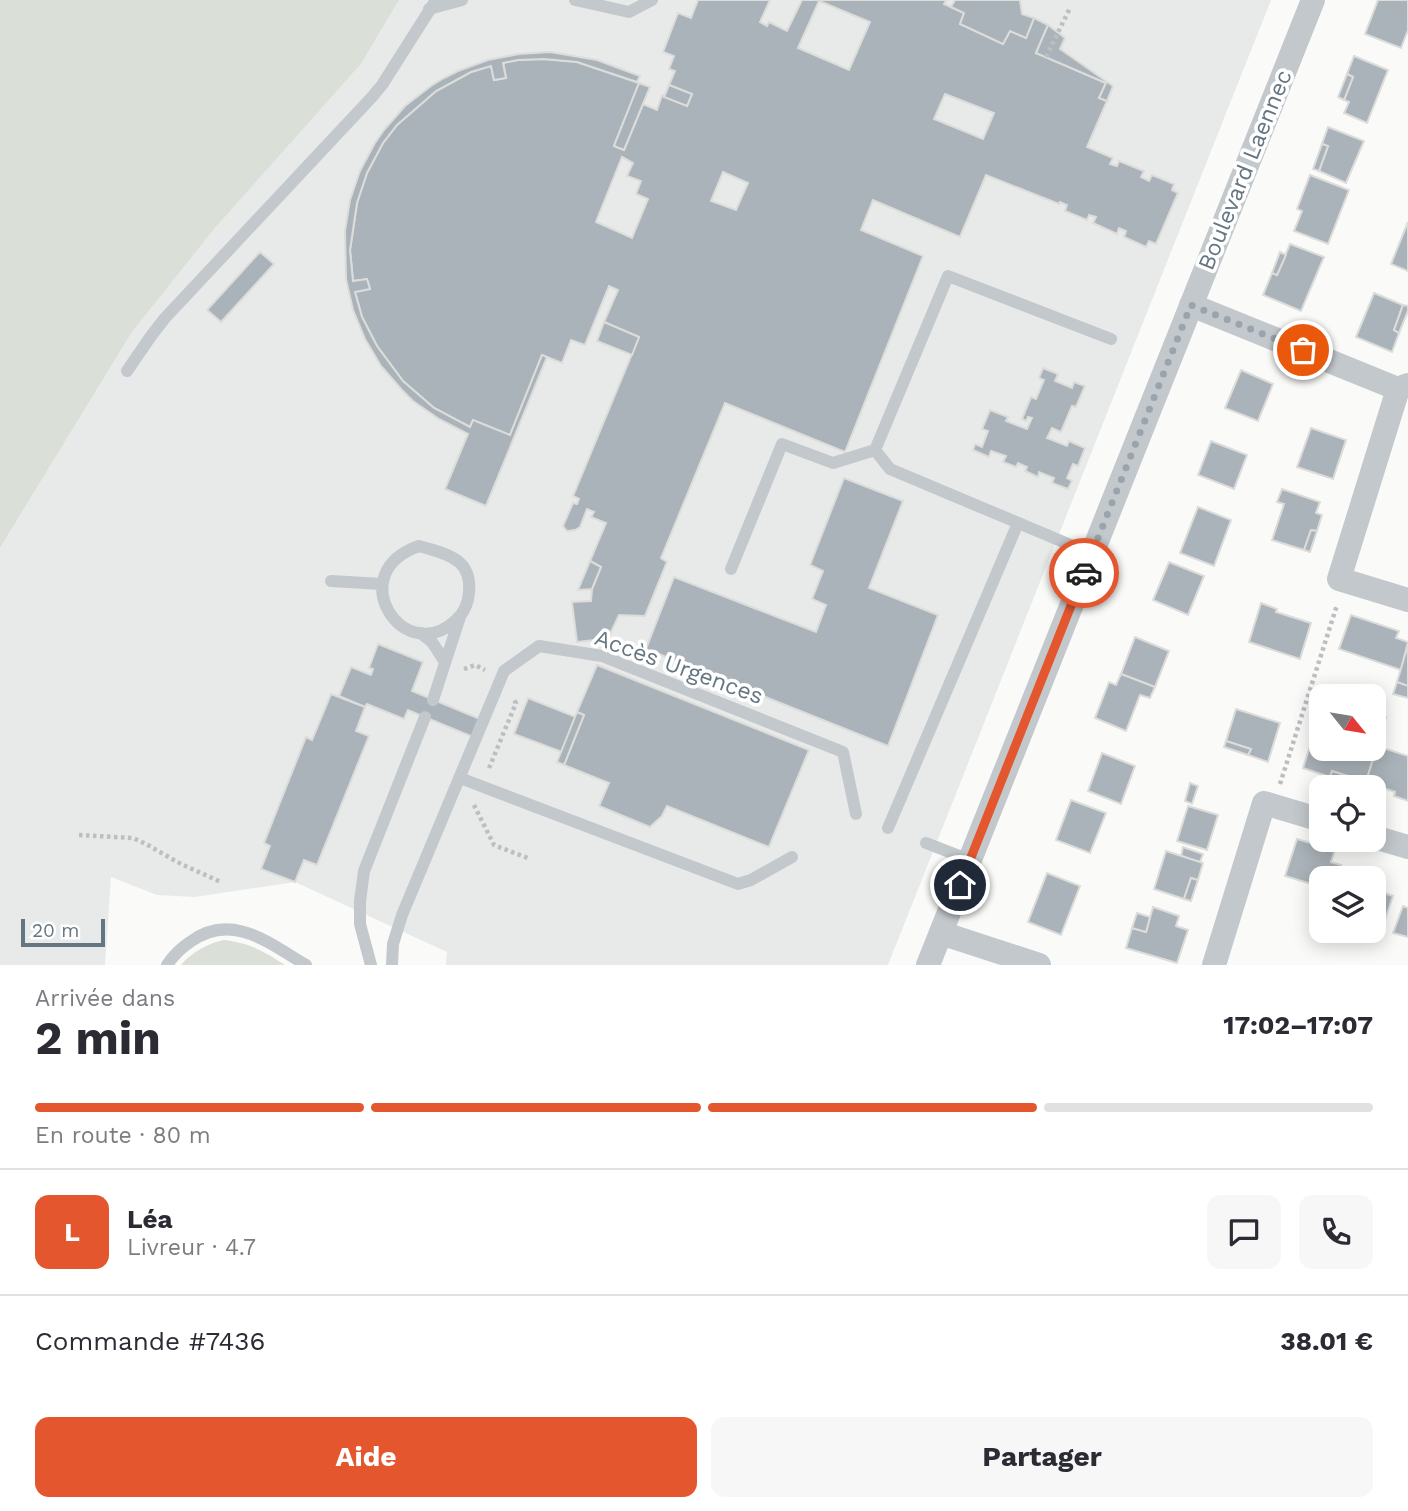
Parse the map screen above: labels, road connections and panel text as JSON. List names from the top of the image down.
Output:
{
  "streets": {
    "street": ["Boulevard Laennec"],
    "lane": ["Accès Urgences"]
  },
  "scale_bar": "20 m",
  "north": "bottom right",
  "page": {
    "scale": "20 m",
    "heading": ["2 min", "Arrivée dans", "17:02–17:07"],
    "panel": [
      "Léa",
      "Livreur · 4.7",
      "Commande #7436",
      "38.01 €"
    ],
    "bar": "En route · 80 m",
    "round": "L",
    "buttons": ["Aide", "Partager"]
  }
}
